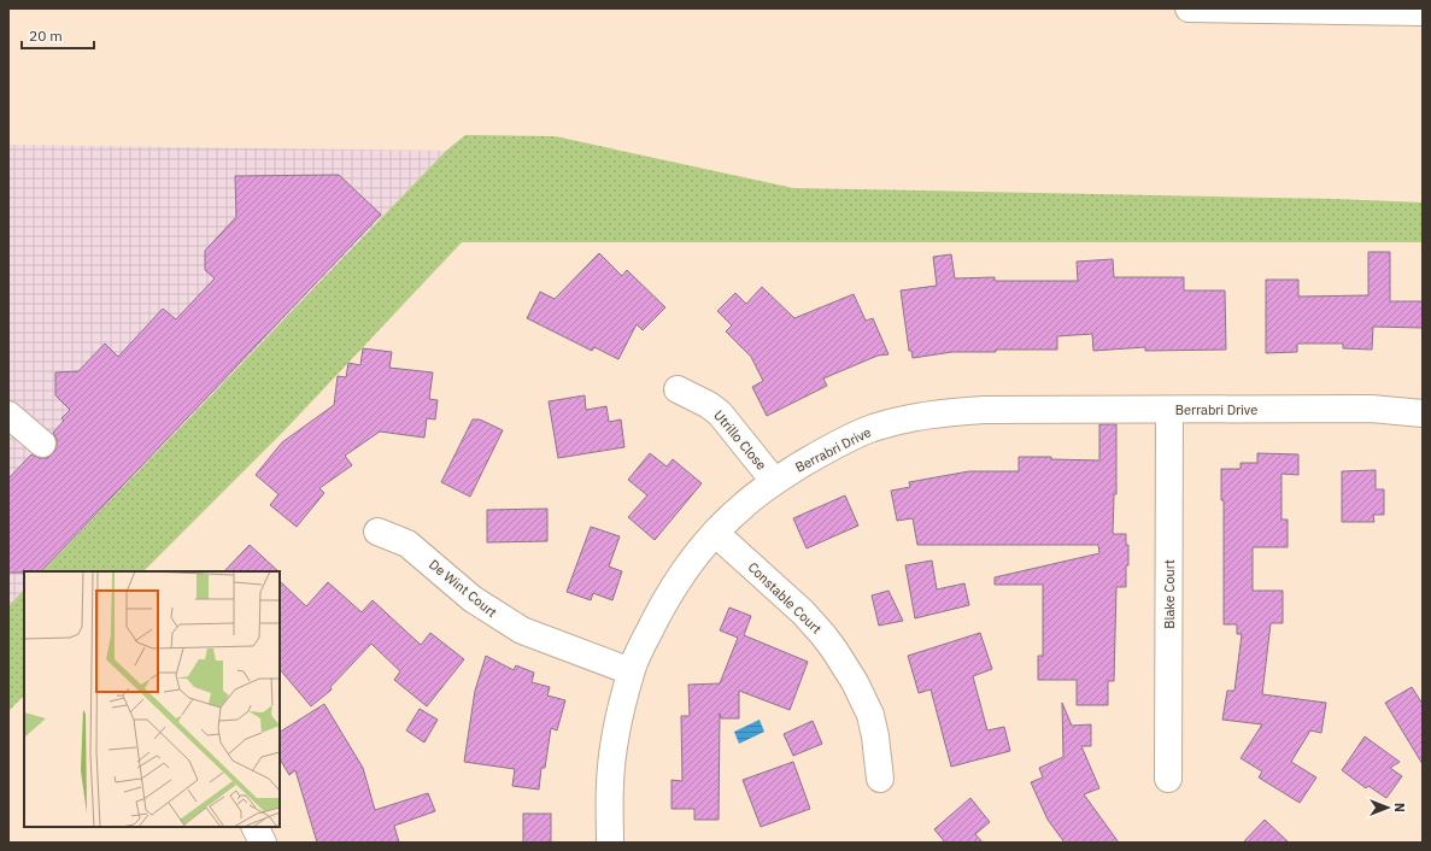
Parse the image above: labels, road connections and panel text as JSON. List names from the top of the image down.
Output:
{
  "streets": {
    "main road": [
      "Berrabri Drive",
      "Utrillo Close",
      "De Wint Court",
      "Blake Court",
      "Constable Court"
    ]
  },
  "crossings": [
    ["Berrabri Drive", "Utrillo Close"],
    ["Berrabri Drive", "De Wint Court"],
    ["Berrabri Drive", "Blake Court"],
    ["Berrabri Drive", "Constable Court"]
  ],
  "scale_bar": "20 m",
  "north": "right"
}
